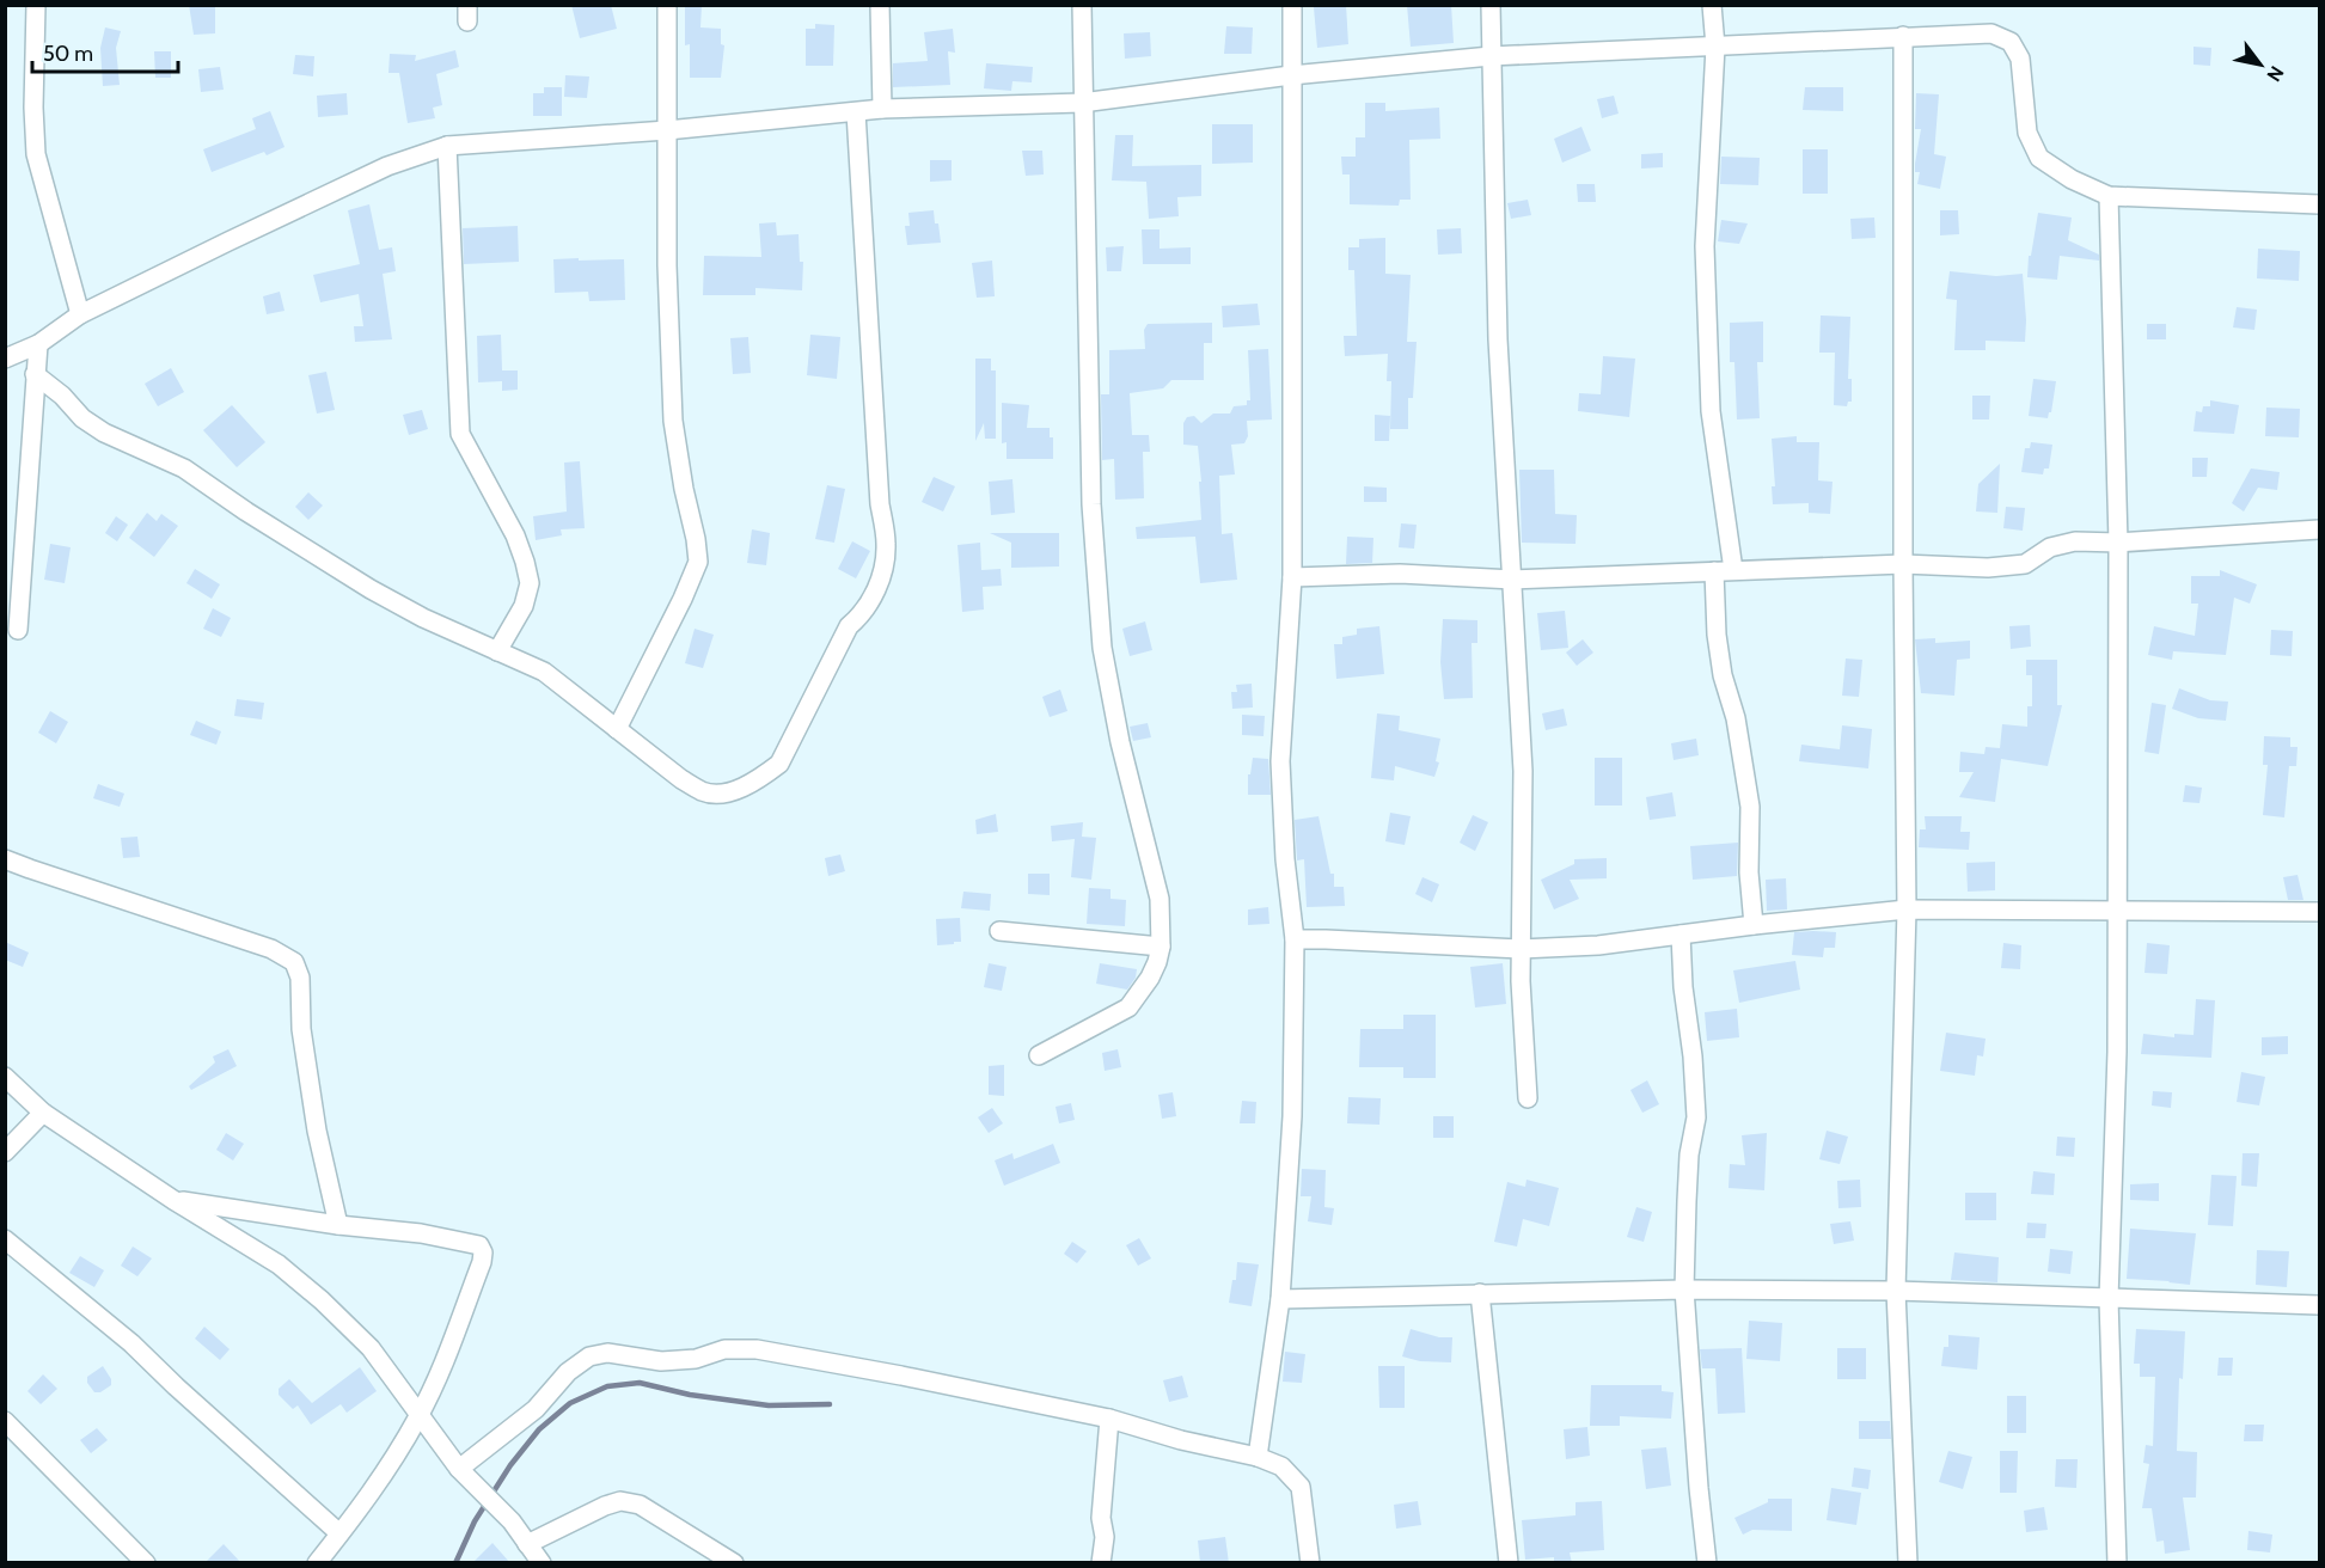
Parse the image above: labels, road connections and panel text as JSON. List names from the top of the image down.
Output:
{
  "scale_bar": "50 m",
  "north": "bottom right"
}
